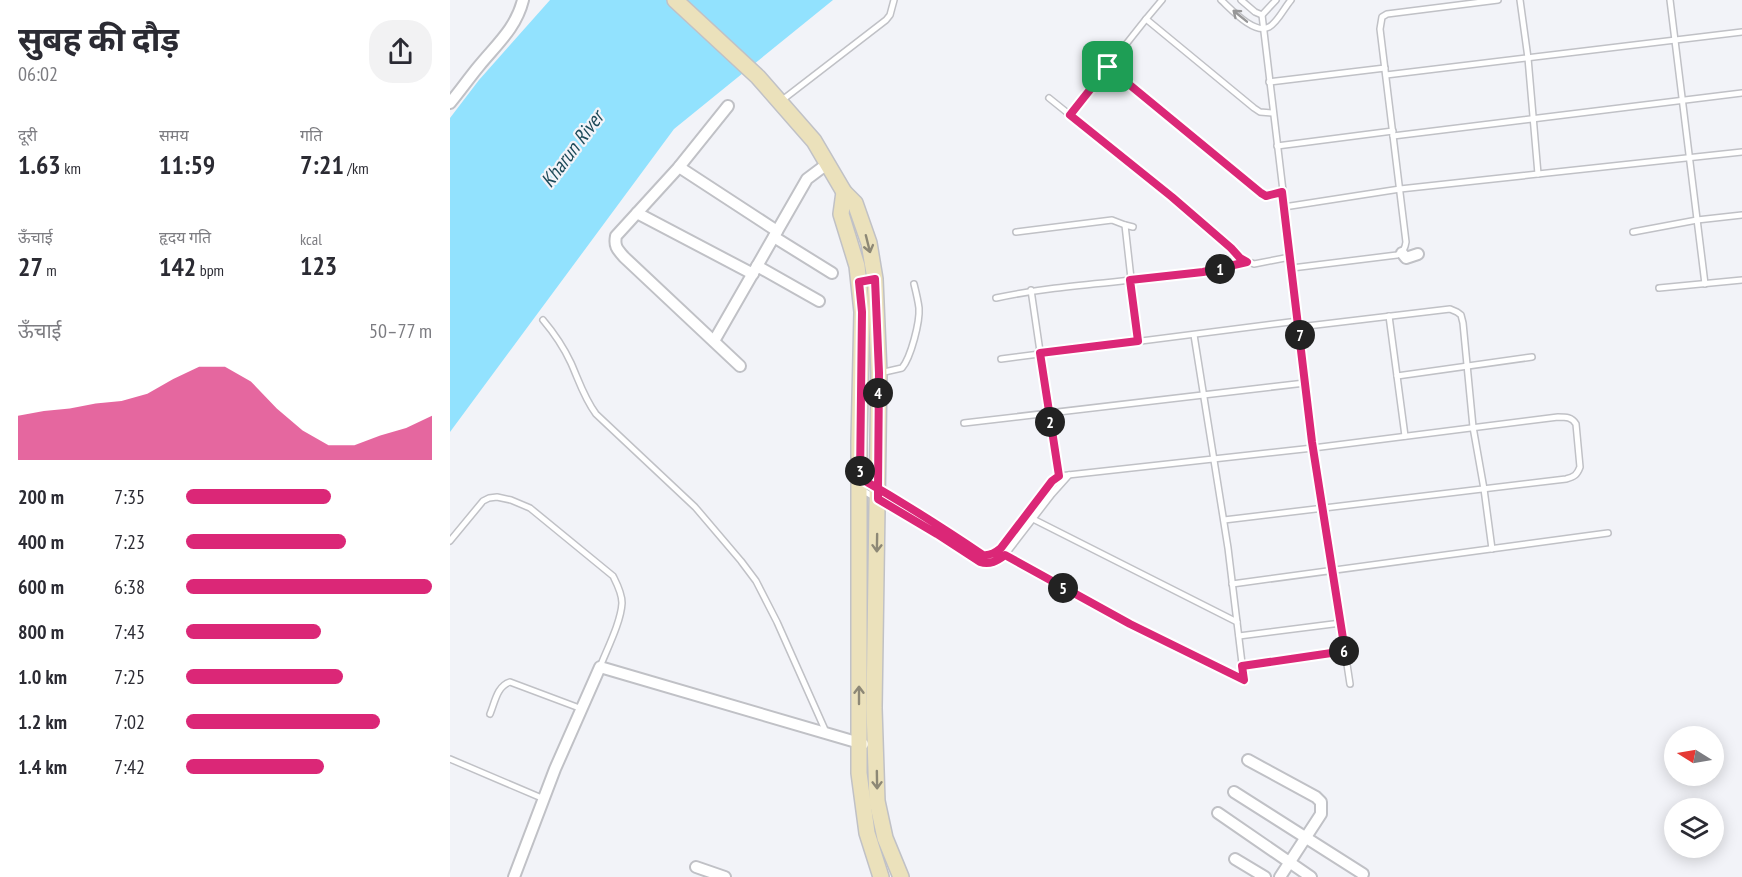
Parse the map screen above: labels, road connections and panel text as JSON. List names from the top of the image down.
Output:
{
  "water": ["Kharun River"],
  "north": "left",
  "page": {
    "heading": ["सुबह की दौड़", "06:02"],
    "stats": [
      ["दूरी", "1.63 km"],
      ["समय", "11:59"],
      ["गति", "7:21 /km"],
      ["ऊँचाई", "27 m"],
      ["हृदय गति", "142 bpm"],
      ["kcal", "123"]
    ],
    "pins": [
      "1",
      "7",
      "4",
      "2",
      "3",
      "5",
      "6"
    ],
    "chart": ["ऊँचाई", "50–77 m"],
    "list": [
      {
        "name": "200 m",
        "note": "7:35"
      },
      {
        "name": "400 m",
        "note": "7:23"
      },
      {
        "name": "600 m",
        "note": "6:38"
      },
      {
        "name": "800 m",
        "note": "7:43"
      },
      {
        "name": "1.0 km",
        "note": "7:25"
      },
      {
        "name": "1.2 km",
        "note": "7:02"
      },
      {
        "name": "1.4 km",
        "note": "7:42"
      }
    ]
  }
}
